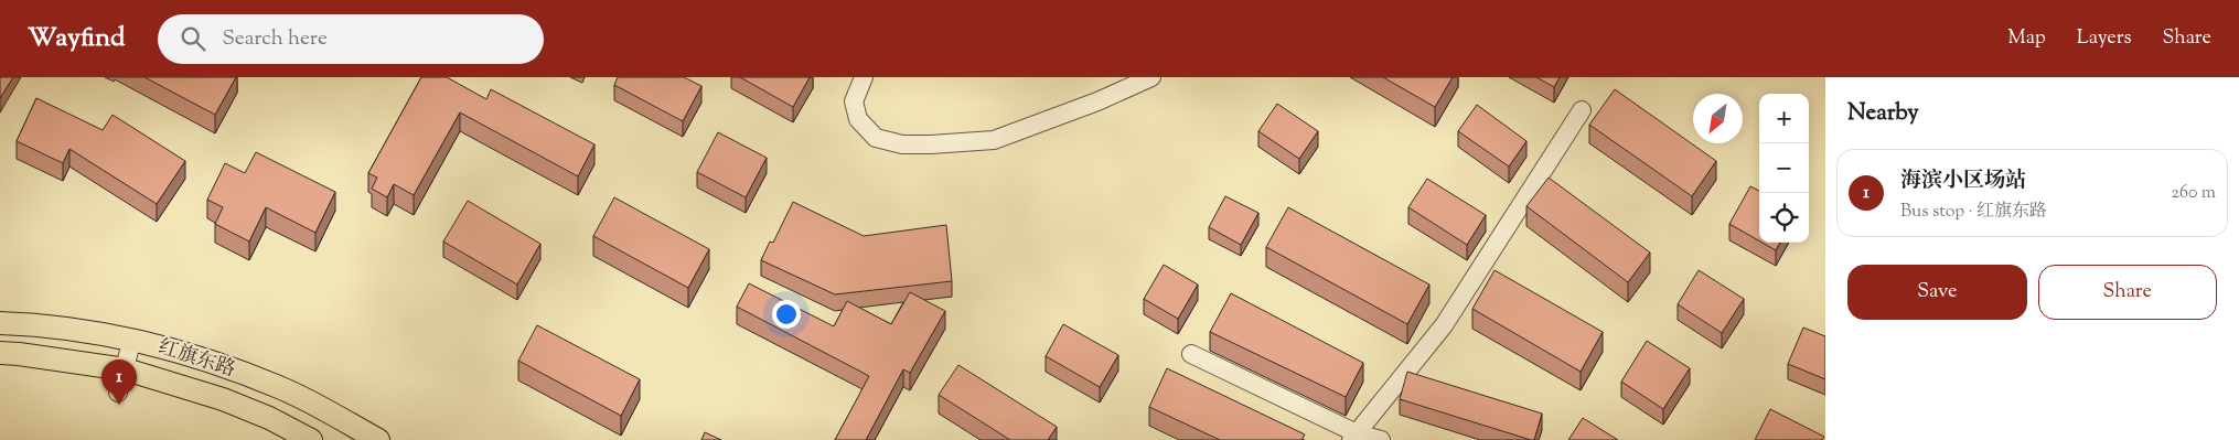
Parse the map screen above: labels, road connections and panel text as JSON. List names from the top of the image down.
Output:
{
  "streets": {
    "main road": ["红旗东路"]
  },
  "north": "bottom left",
  "page": {
    "header": "Wayfind",
    "search": "Search here",
    "nav": ["Map", "Layers", "Share"],
    "heading": "Nearby",
    "map_buttons": ["+", "−"],
    "list": [
      {
        "mark": "1",
        "name": "海滨小区场站",
        "note": "Bus stop · 红旗东路",
        "value": "260 m"
      }
    ],
    "buttons": ["Save", "Share"],
    "pins": "1"
  }
}
